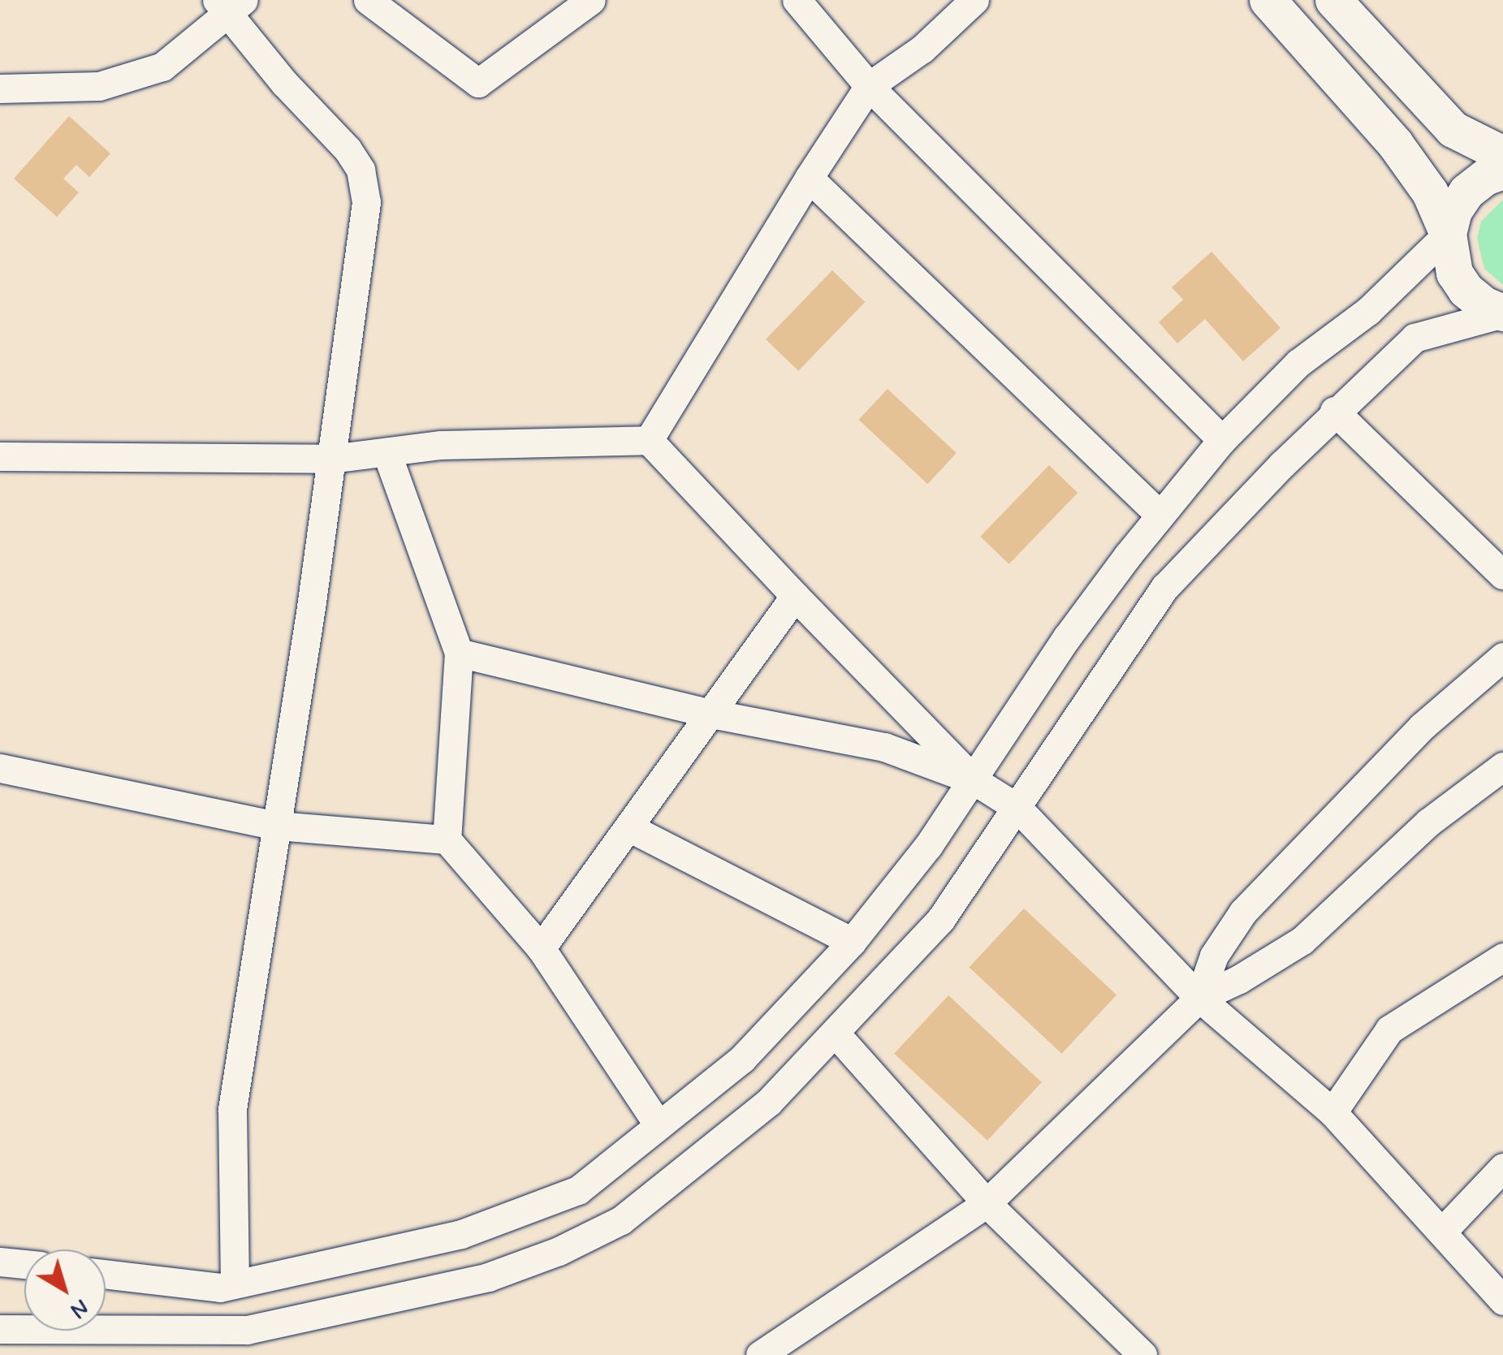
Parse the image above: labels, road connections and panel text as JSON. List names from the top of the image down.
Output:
{
  "north": "bottom right"
}
